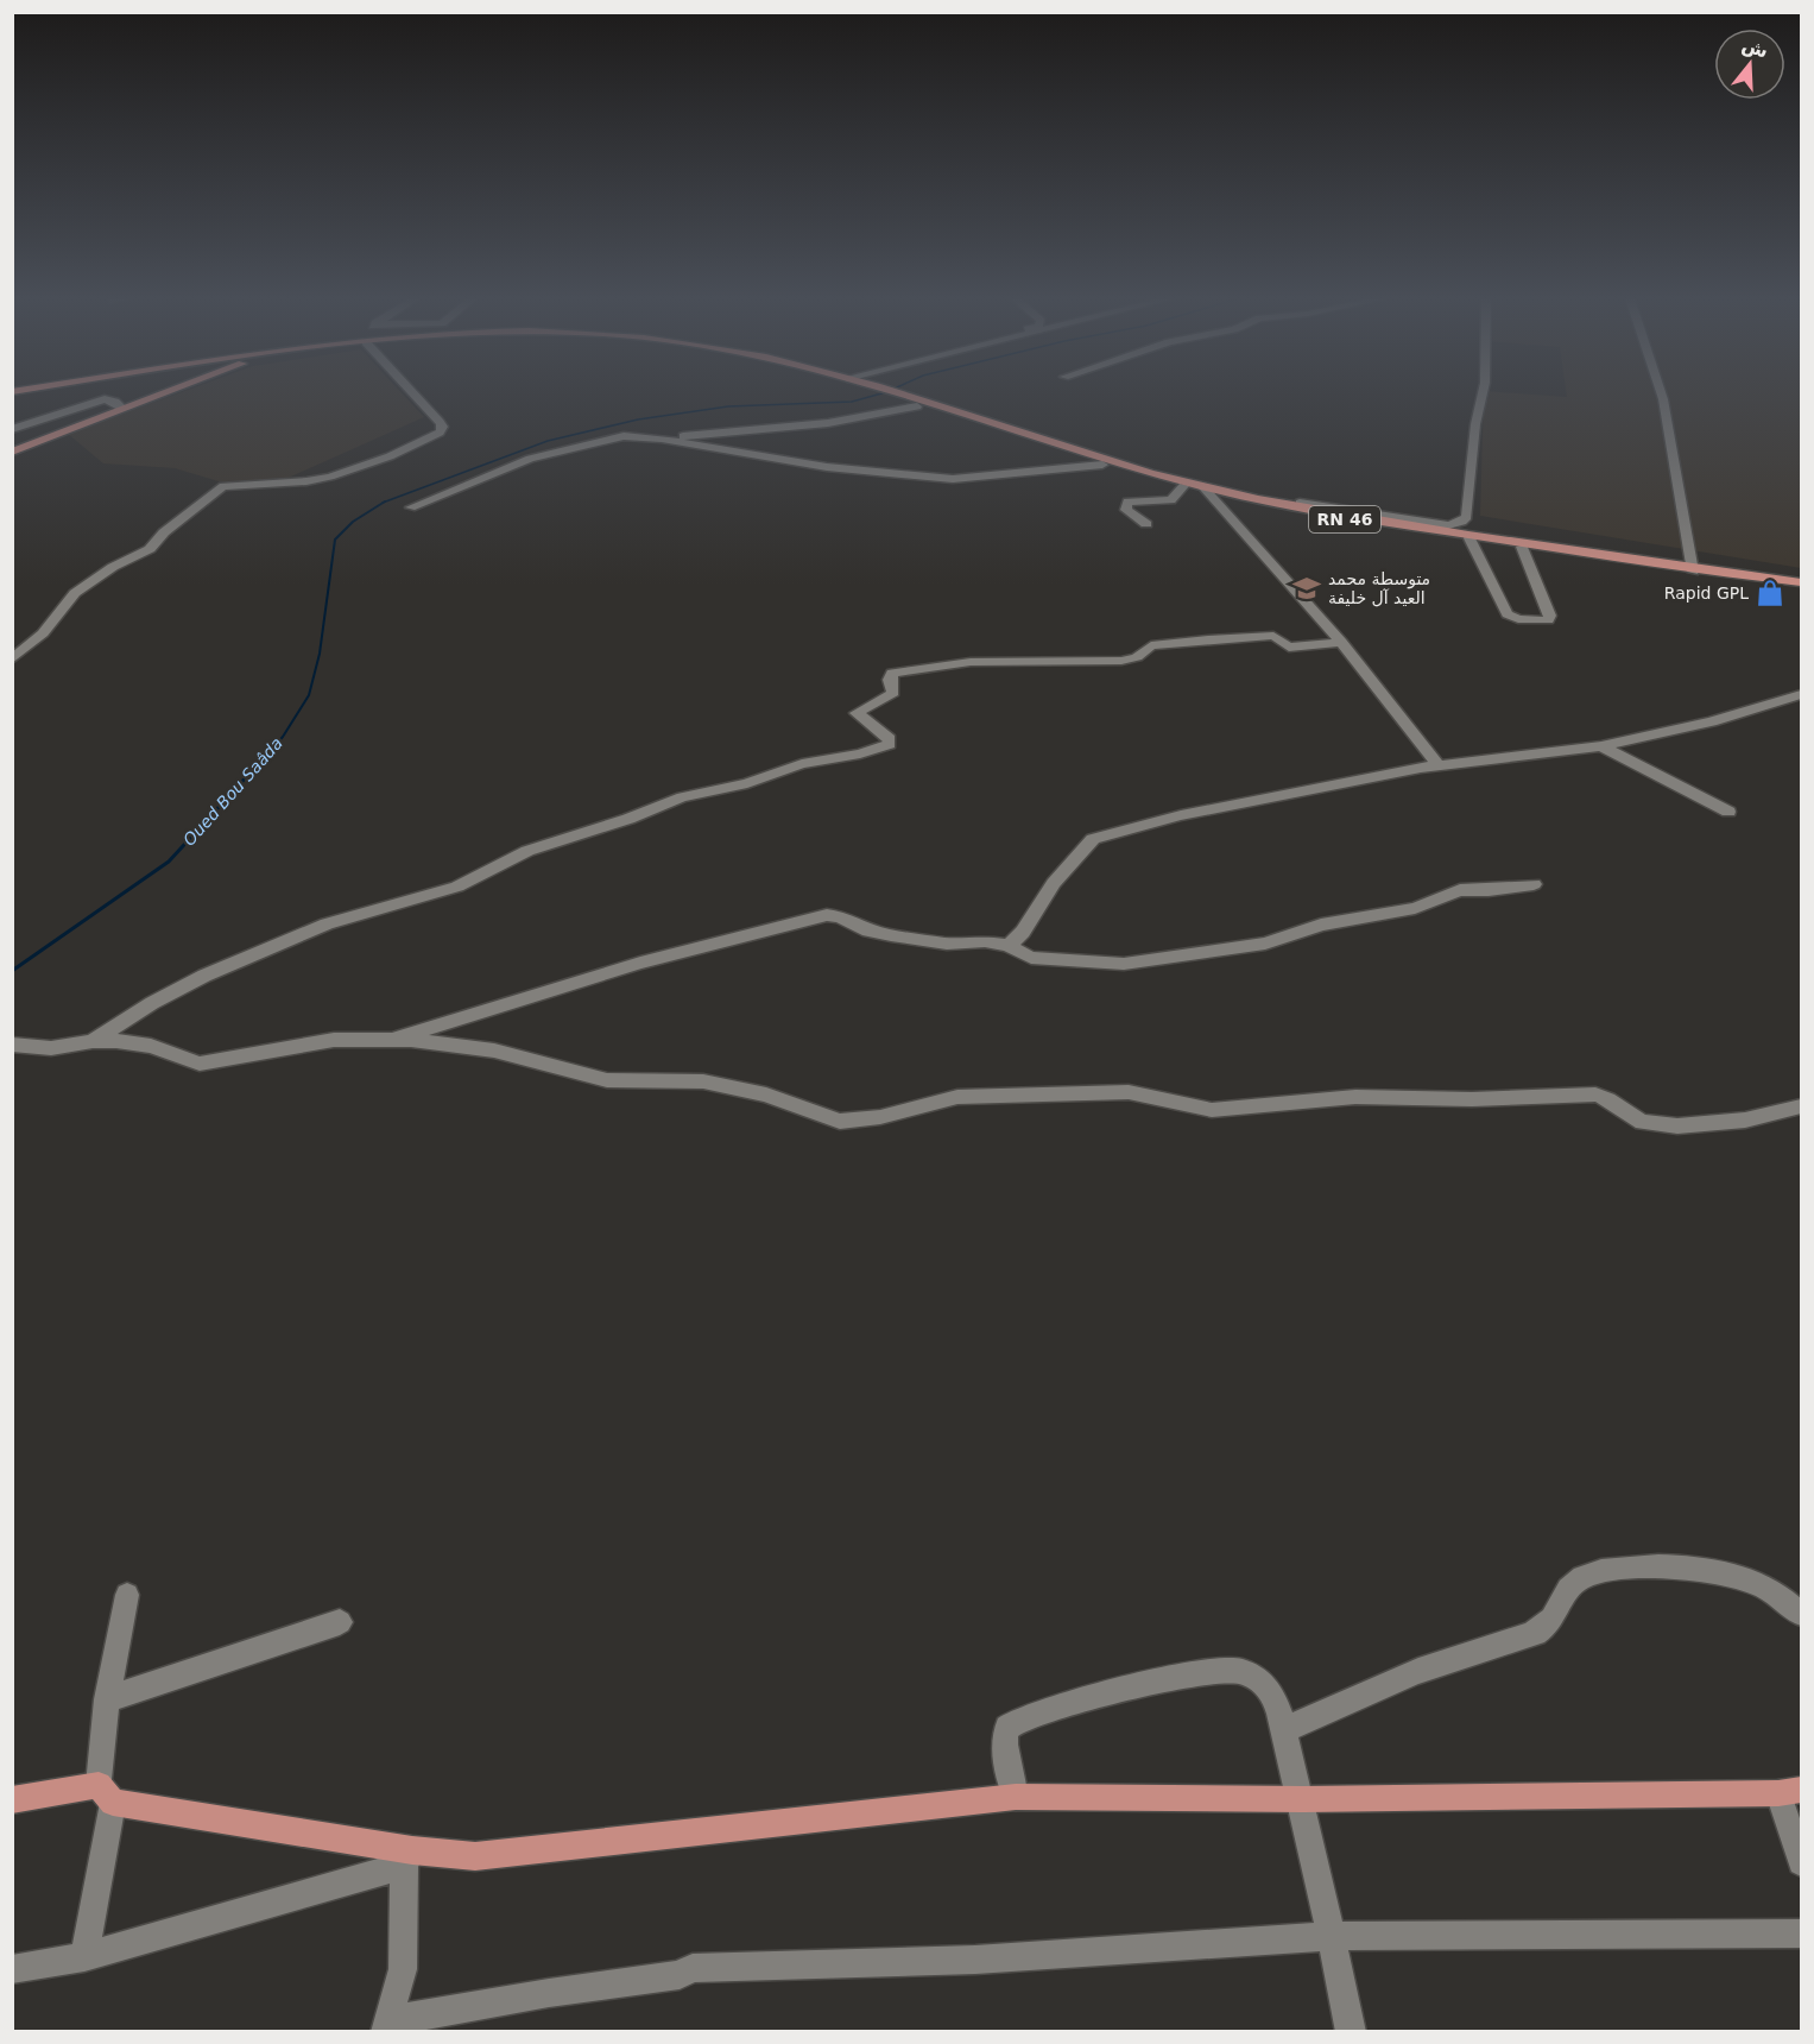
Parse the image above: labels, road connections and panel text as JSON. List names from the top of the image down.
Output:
{
  "streets": {
    "main road": ["RN 46"]
  },
  "water": ["Oued Bou Saâda"],
  "places": {
    "school or university": ["متوسطة محمد العيد آل خليفة"],
    "shop": ["Rapid GPL"]
  },
  "north": "top"
}
